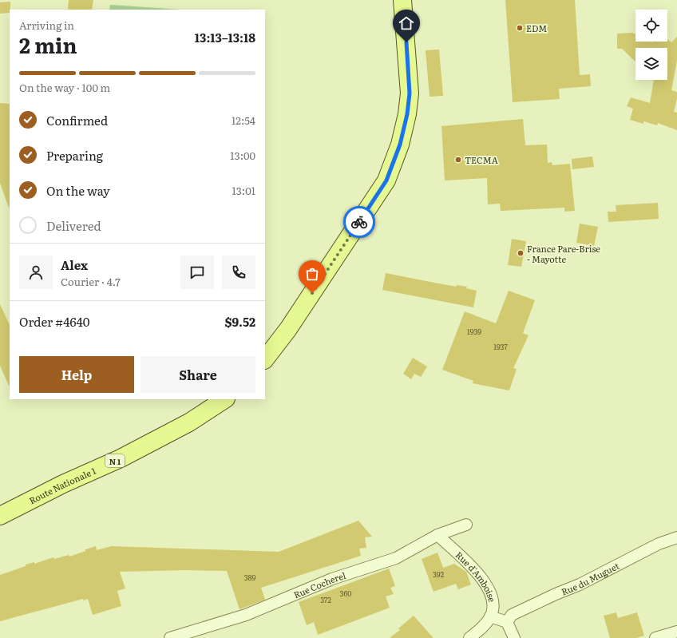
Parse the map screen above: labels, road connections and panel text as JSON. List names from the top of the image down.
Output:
{
  "streets": {
    "main road": ["N 1", "Route Nationale 1"],
    "street": ["Rue d'Amboise", "Rue du Muguet", "Rue Cocherel"]
  },
  "crossings": [
    ["Rue d'Amboise", "Rue Cocherel"]
  ],
  "places": ["EDM", "TECMA", "France Pare-Brise - Mayotte"],
  "house_numbers": [
    "1939",
    "1937",
    "392",
    "389",
    "360",
    "372"
  ],
  "page": {
    "heading": ["2 min", "Arriving in", "13:13–13:18"],
    "panel": [
      "Alex",
      "Courier · 4.7",
      "Order #4640",
      "$9.52"
    ],
    "bar": "On the way · 100 m",
    "list": [
      ["Confirmed", "12:54"],
      ["Preparing", "13:00"],
      ["On the way", "13:01"],
      "Delivered"
    ],
    "buttons": ["Help", "Share"]
  }
}
